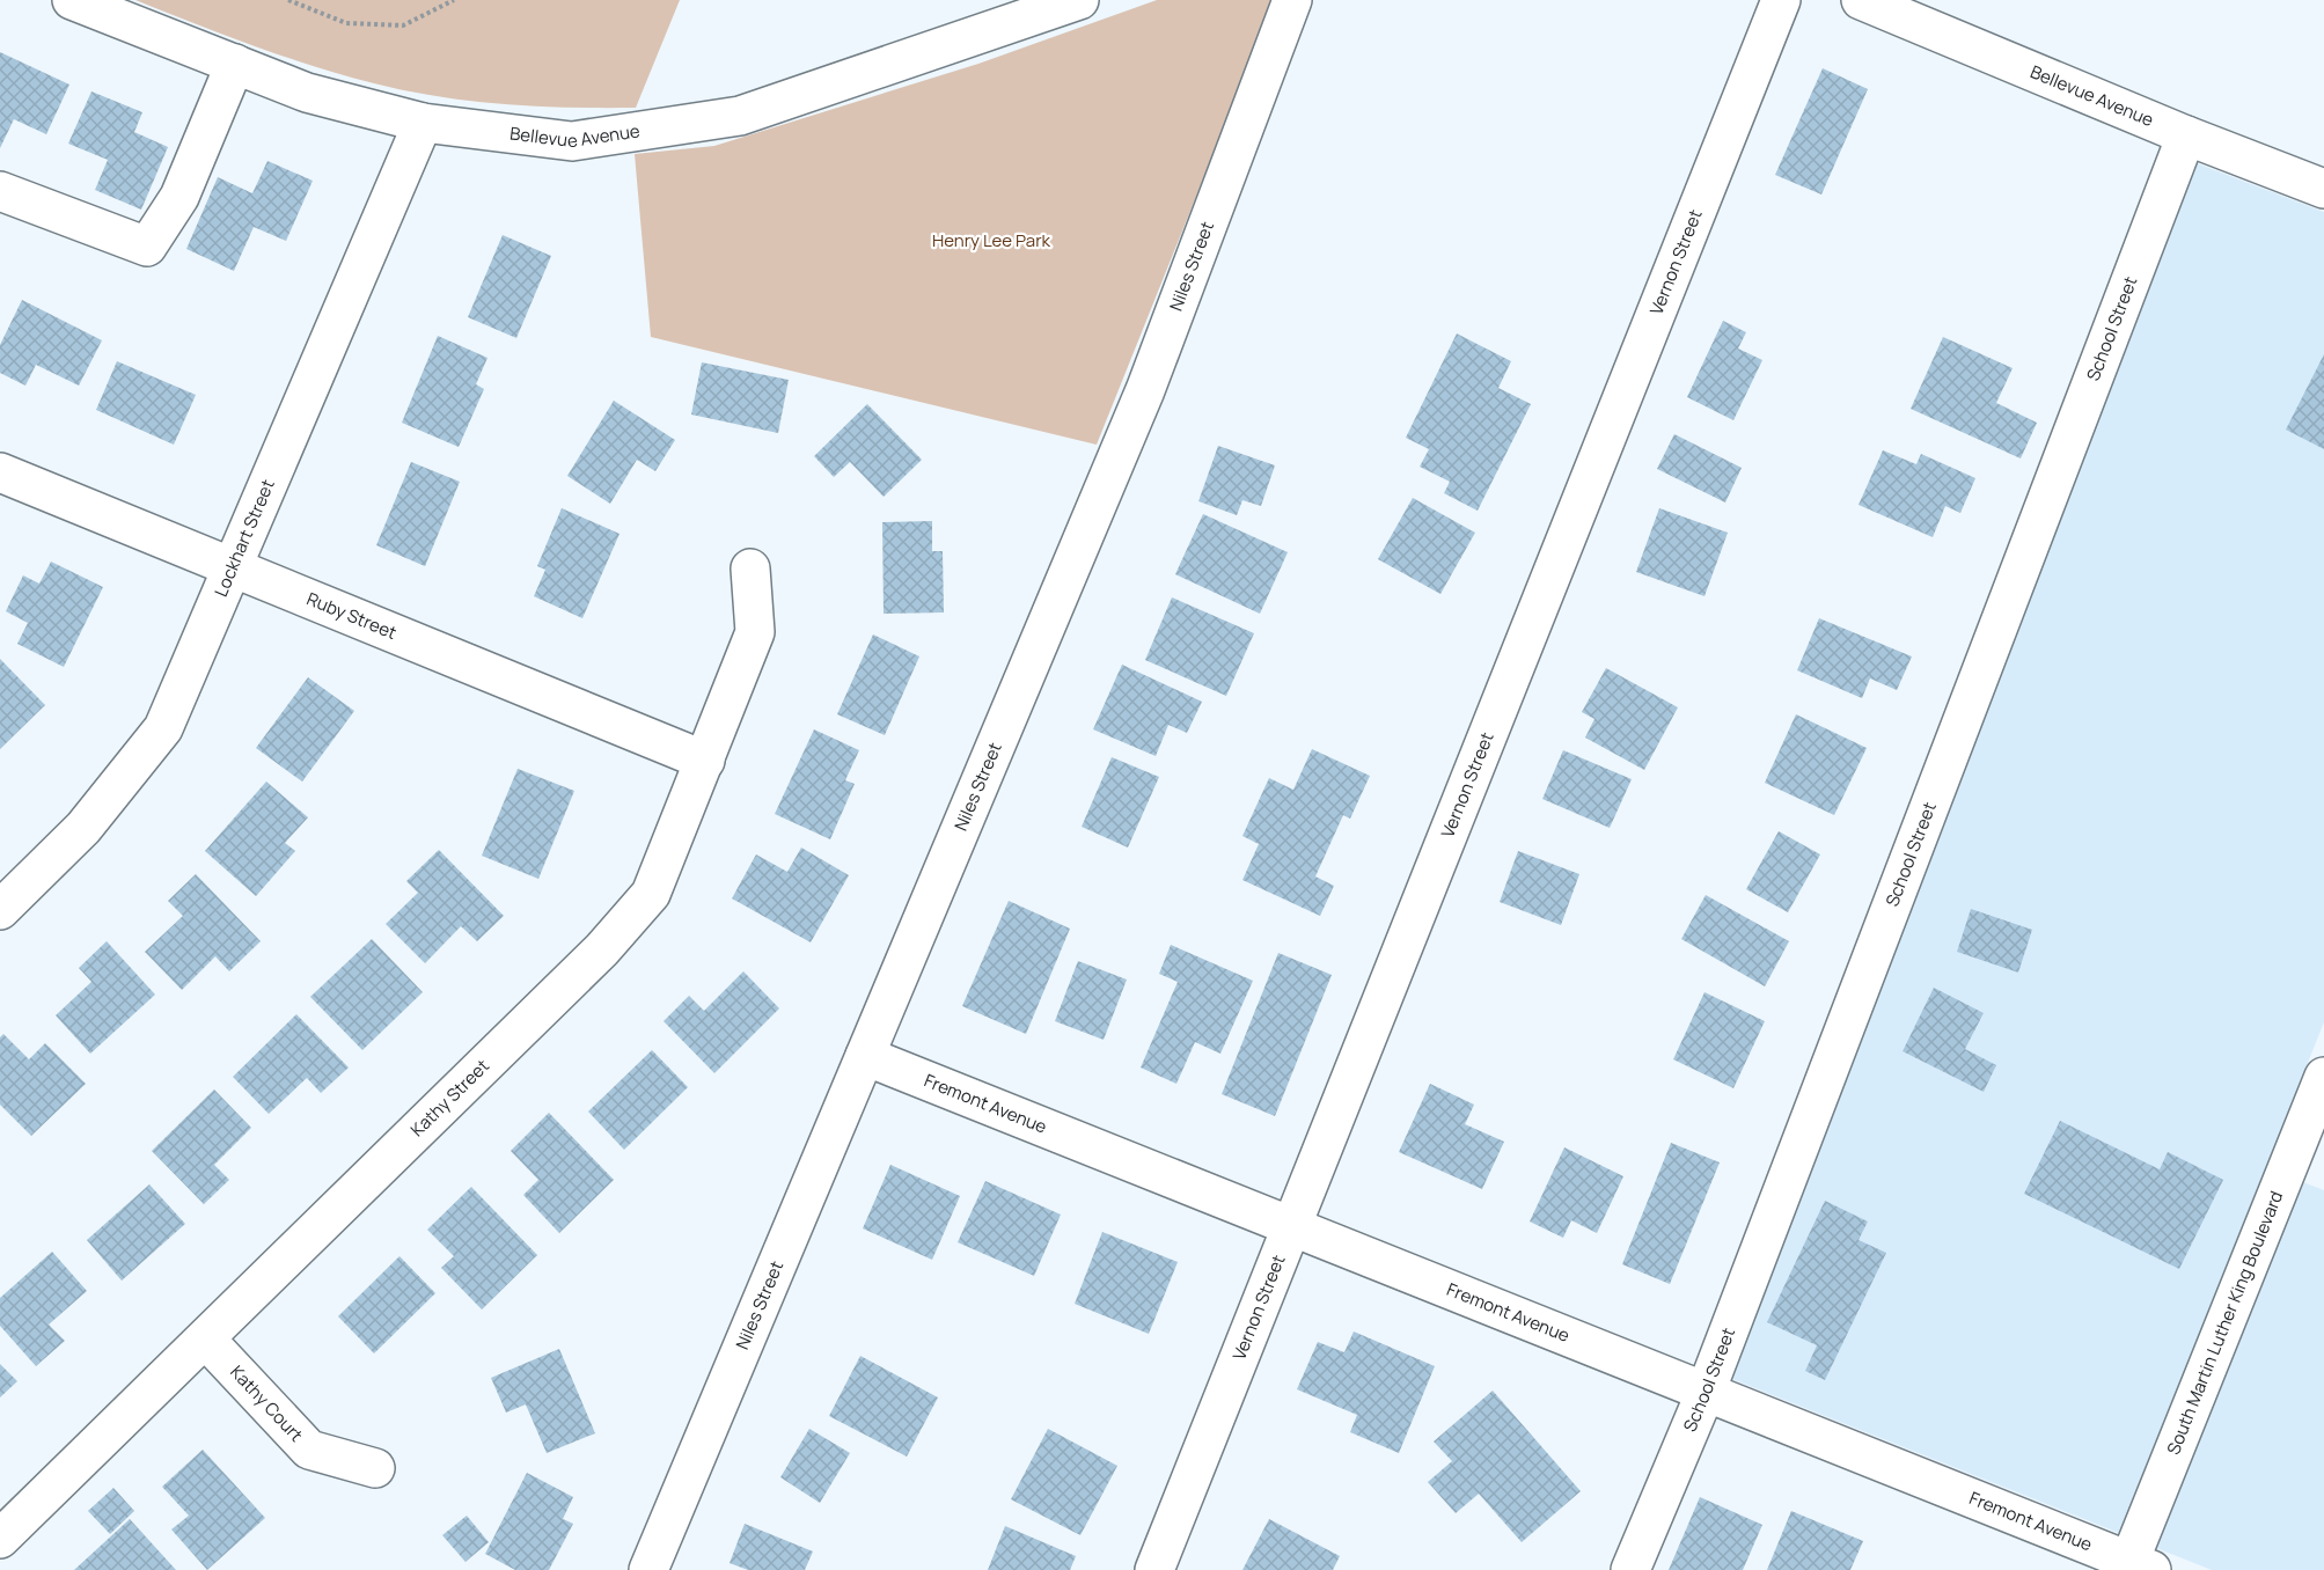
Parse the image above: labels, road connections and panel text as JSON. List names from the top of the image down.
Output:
{
  "streets": {
    "street": [
      "Bellevue Avenue",
      "Vernon Street",
      "Niles Street",
      "School Street",
      "Lockhart Street",
      "Ruby Street",
      "Kathy Street",
      "Fremont Avenue",
      "South Martin Luther King Boulevard",
      "Kathy Court"
    ]
  },
  "crossings": [
    ["Bellevue Avenue", "School Street"],
    ["Bellevue Avenue", "Lockhart Street"],
    ["Vernon Street", "Fremont Avenue"],
    ["Niles Street", "Fremont Avenue"],
    ["School Street", "Fremont Avenue"],
    ["Lockhart Street", "Ruby Street"],
    ["Ruby Street", "Kathy Street"],
    ["Kathy Street", "Kathy Court"],
    ["Fremont Avenue", "South Martin Luther King Boulevard"]
  ],
  "parks": ["Henry Lee Park"]
}
